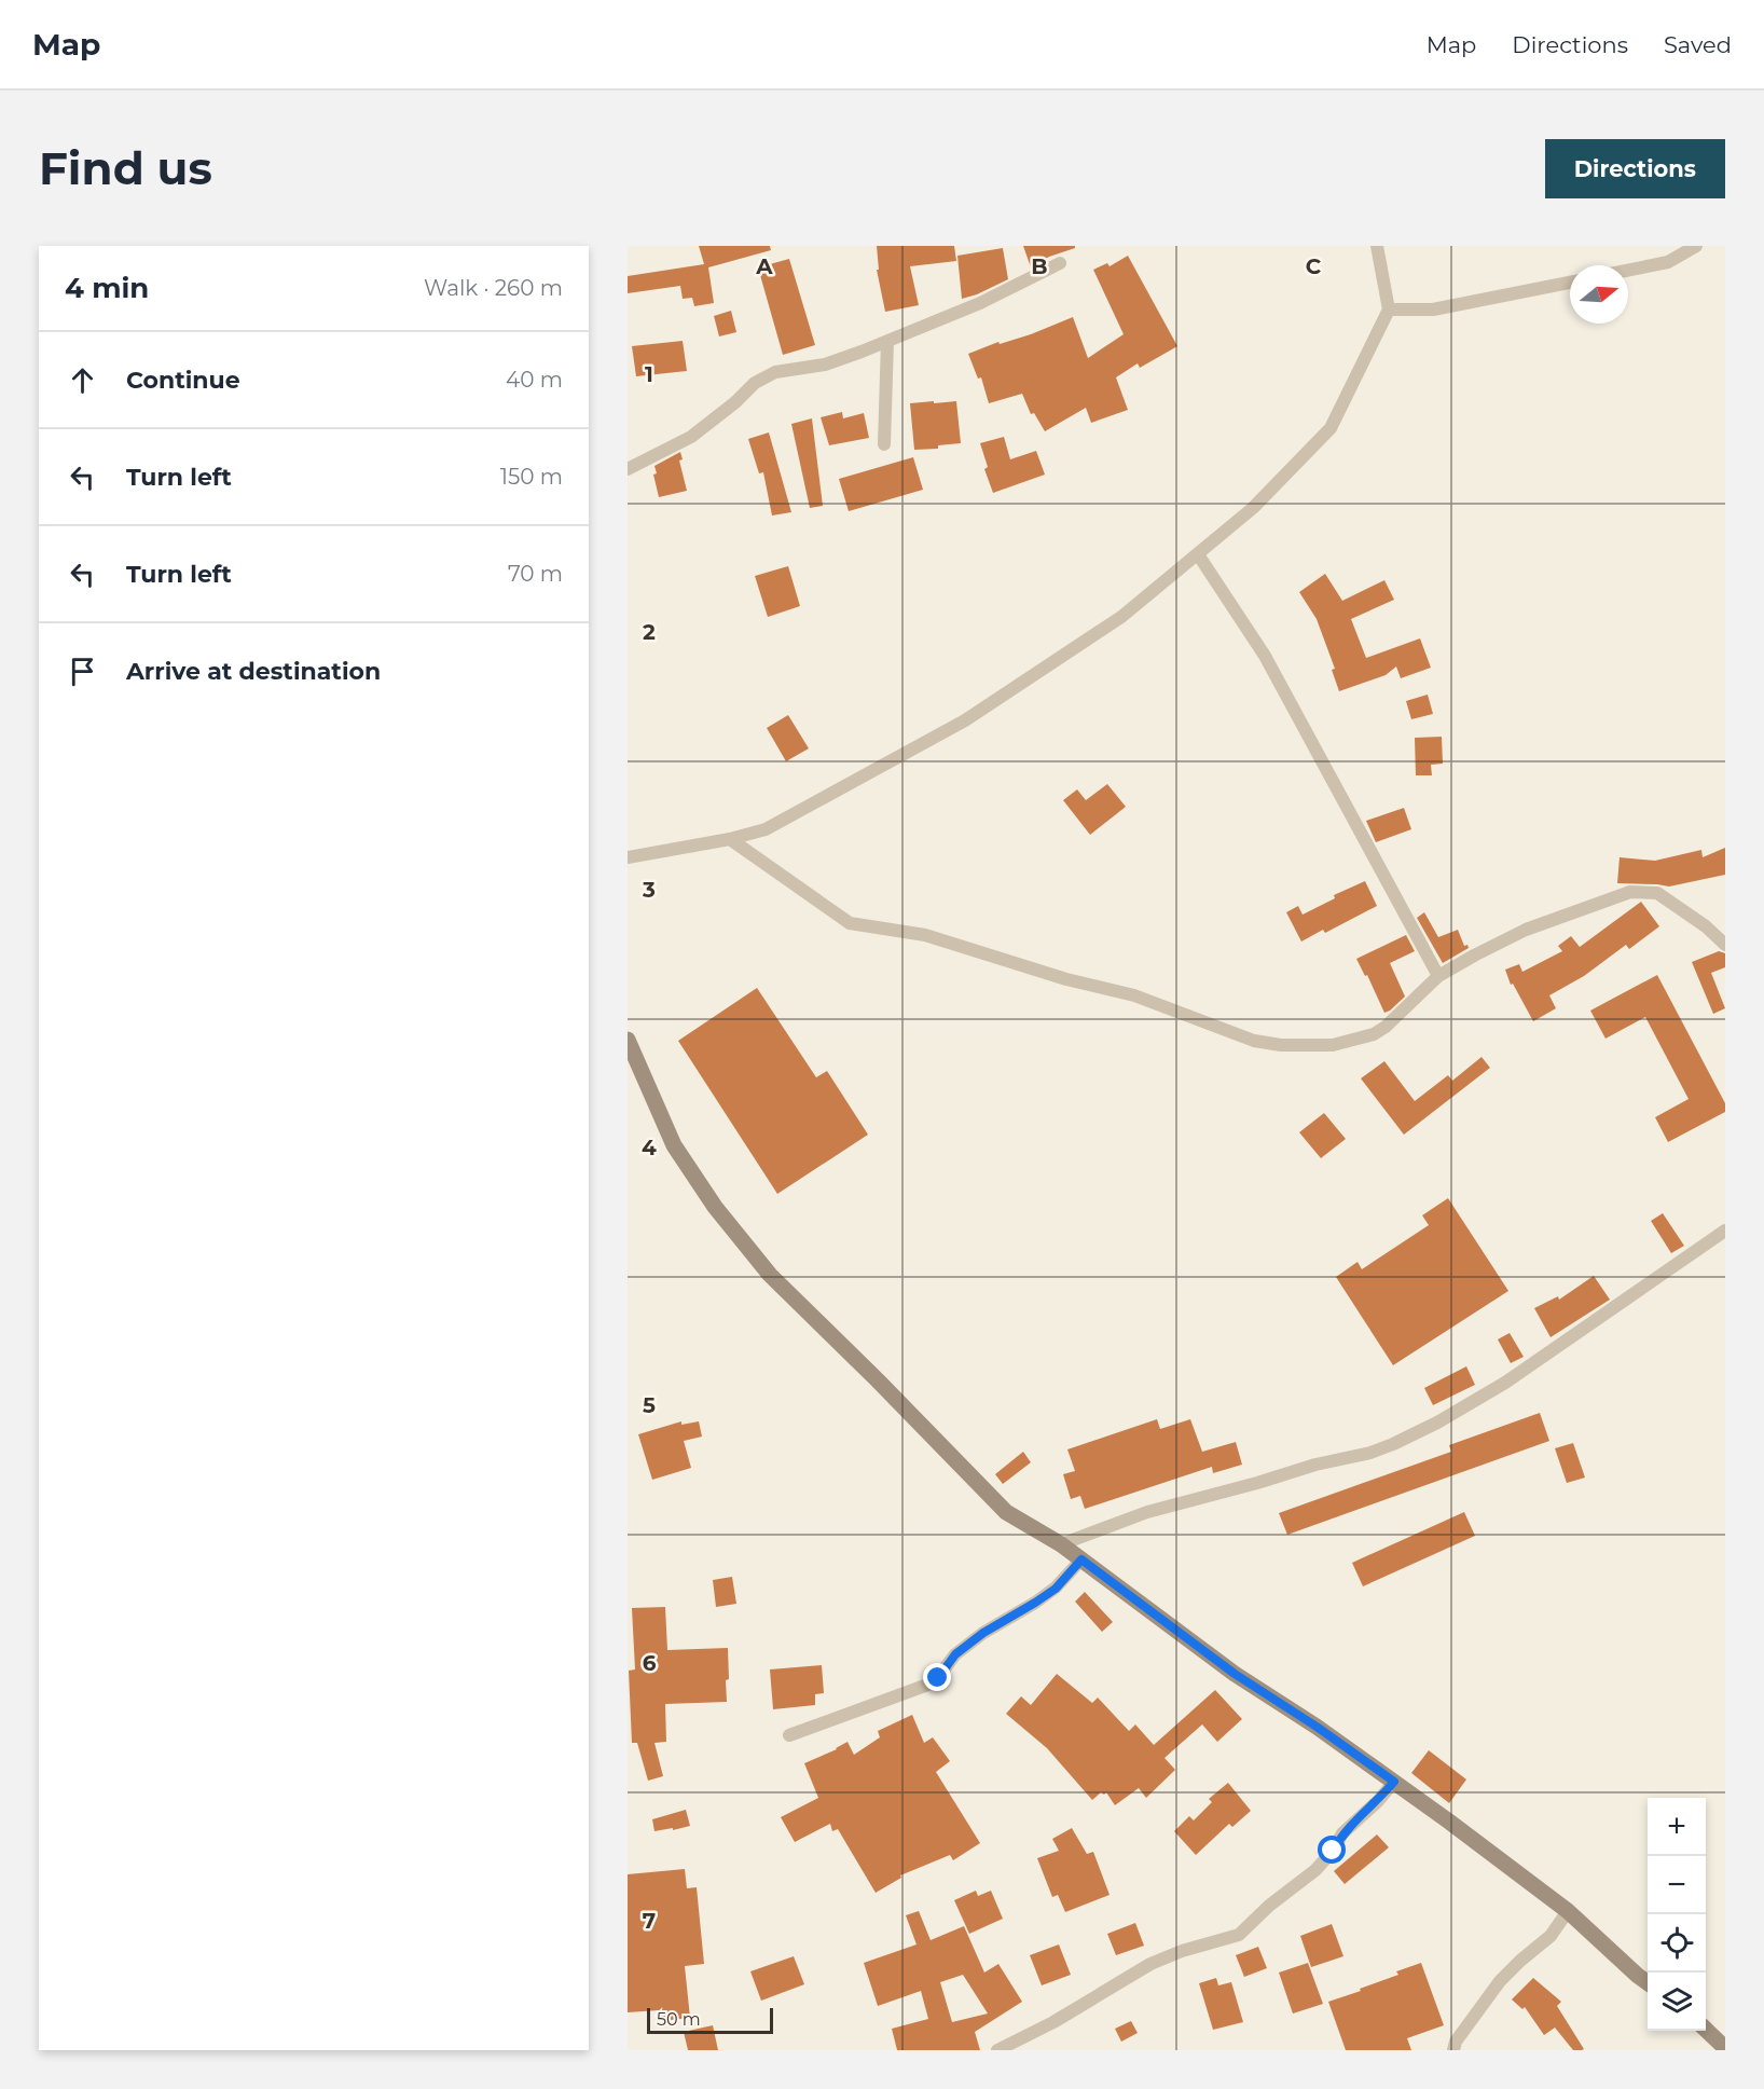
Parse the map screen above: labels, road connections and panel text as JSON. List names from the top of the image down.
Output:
{
  "scale_bar": "50 m",
  "north": "right",
  "page": {
    "header": "Map",
    "nav": ["Map", "Directions", "Saved"],
    "buttons": "Directions",
    "title": "Find us",
    "heading": ["4 min", "Walk · 260 m"],
    "list": [
      ["Continue", "40 m"],
      ["Turn left", "150 m"],
      ["Turn left", "70 m"],
      "Arrive at destination"
    ],
    "map_buttons": ["+", "−"],
    "scale": "50 m"
  },
  "grid": {
    "columns": ["A", "B", "C"],
    "rows": [
      "1",
      "2",
      "3",
      "4",
      "5",
      "6",
      "7"
    ]
  }
}
